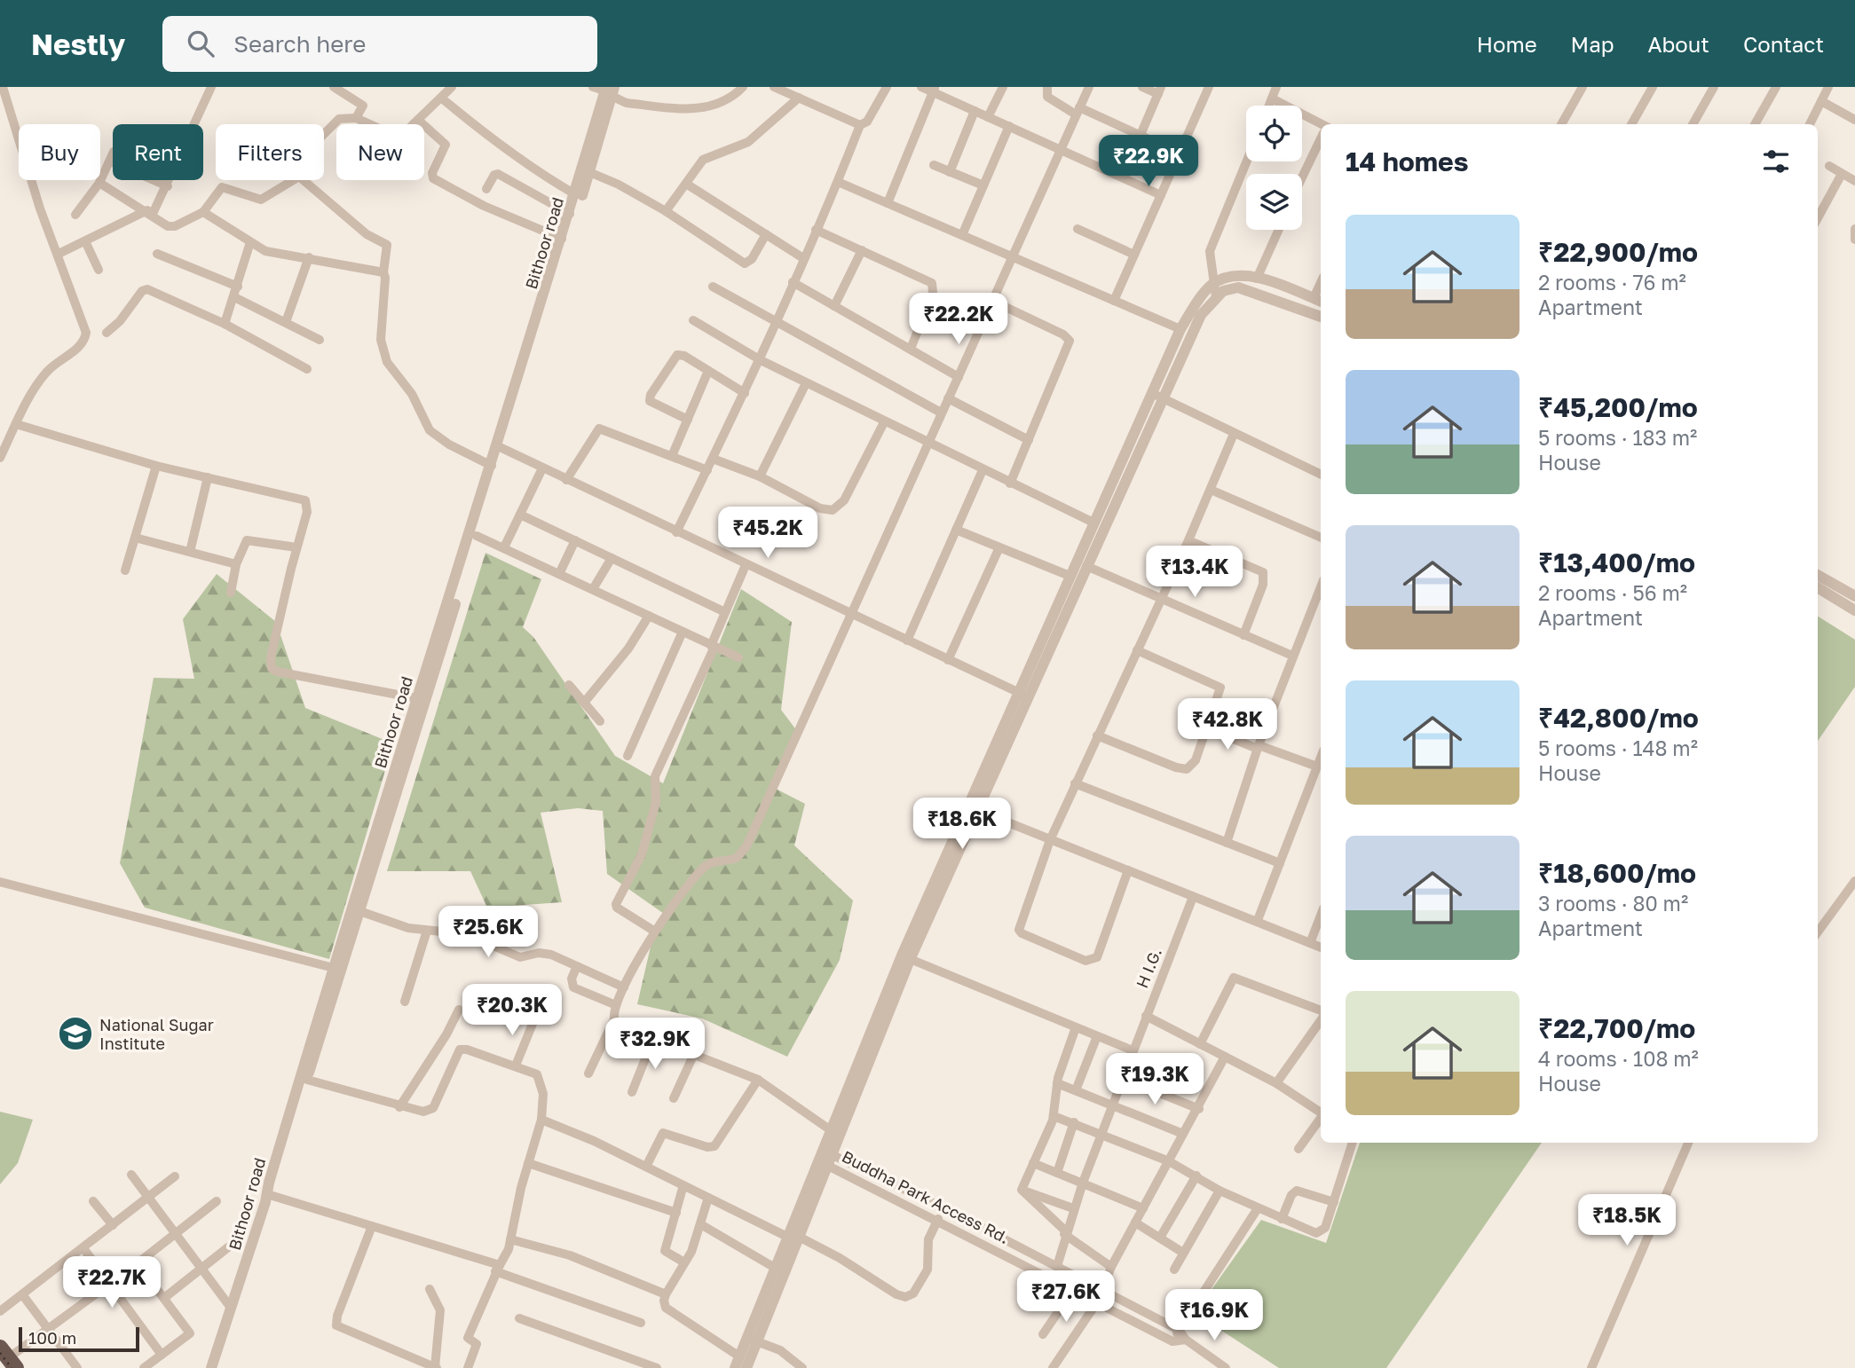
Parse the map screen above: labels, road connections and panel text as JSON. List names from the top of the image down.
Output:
{
  "streets": {
    "street": ["Bithoor road", "H I.G.", "Buddha Park Access Rd."]
  },
  "crossings": [
    ["H I.G.", "Buddha Park Access Rd."]
  ],
  "places": {
    "school or university": ["National Sugar Institute"]
  },
  "scale_bar": "100 m",
  "page": {
    "header": "Nestly",
    "search": "Search here",
    "nav": [
      "Home",
      "Map",
      "About",
      "Contact"
    ],
    "chip": [
      "Buy",
      "Rent",
      "Filters",
      "New"
    ],
    "heading": "14 homes",
    "price": [
      "₹22.9K",
      "₹22.2K",
      "₹45.2K",
      "₹13.4K",
      "₹42.8K",
      "₹18.6K",
      "₹25.6K",
      "₹20.3K",
      "₹32.9K",
      "₹19.3K",
      "₹18.5K",
      "₹22.7K",
      "₹27.6K",
      "₹16.9K"
    ],
    "list": [
      {
        "name": "₹22,900/mo",
        "note": "2 rooms · 76 m² · Apartment"
      },
      {
        "name": "₹45,200/mo",
        "note": "5 rooms · 183 m² · House"
      },
      {
        "name": "₹13,400/mo",
        "note": "2 rooms · 56 m² · Apartment"
      },
      {
        "name": "₹42,800/mo",
        "note": "5 rooms · 148 m² · House"
      },
      {
        "name": "₹18,600/mo",
        "note": "3 rooms · 80 m² · Apartment"
      },
      {
        "name": "₹22,700/mo",
        "note": "4 rooms · 108 m² · House"
      }
    ],
    "scale": "100 m"
  }
}
